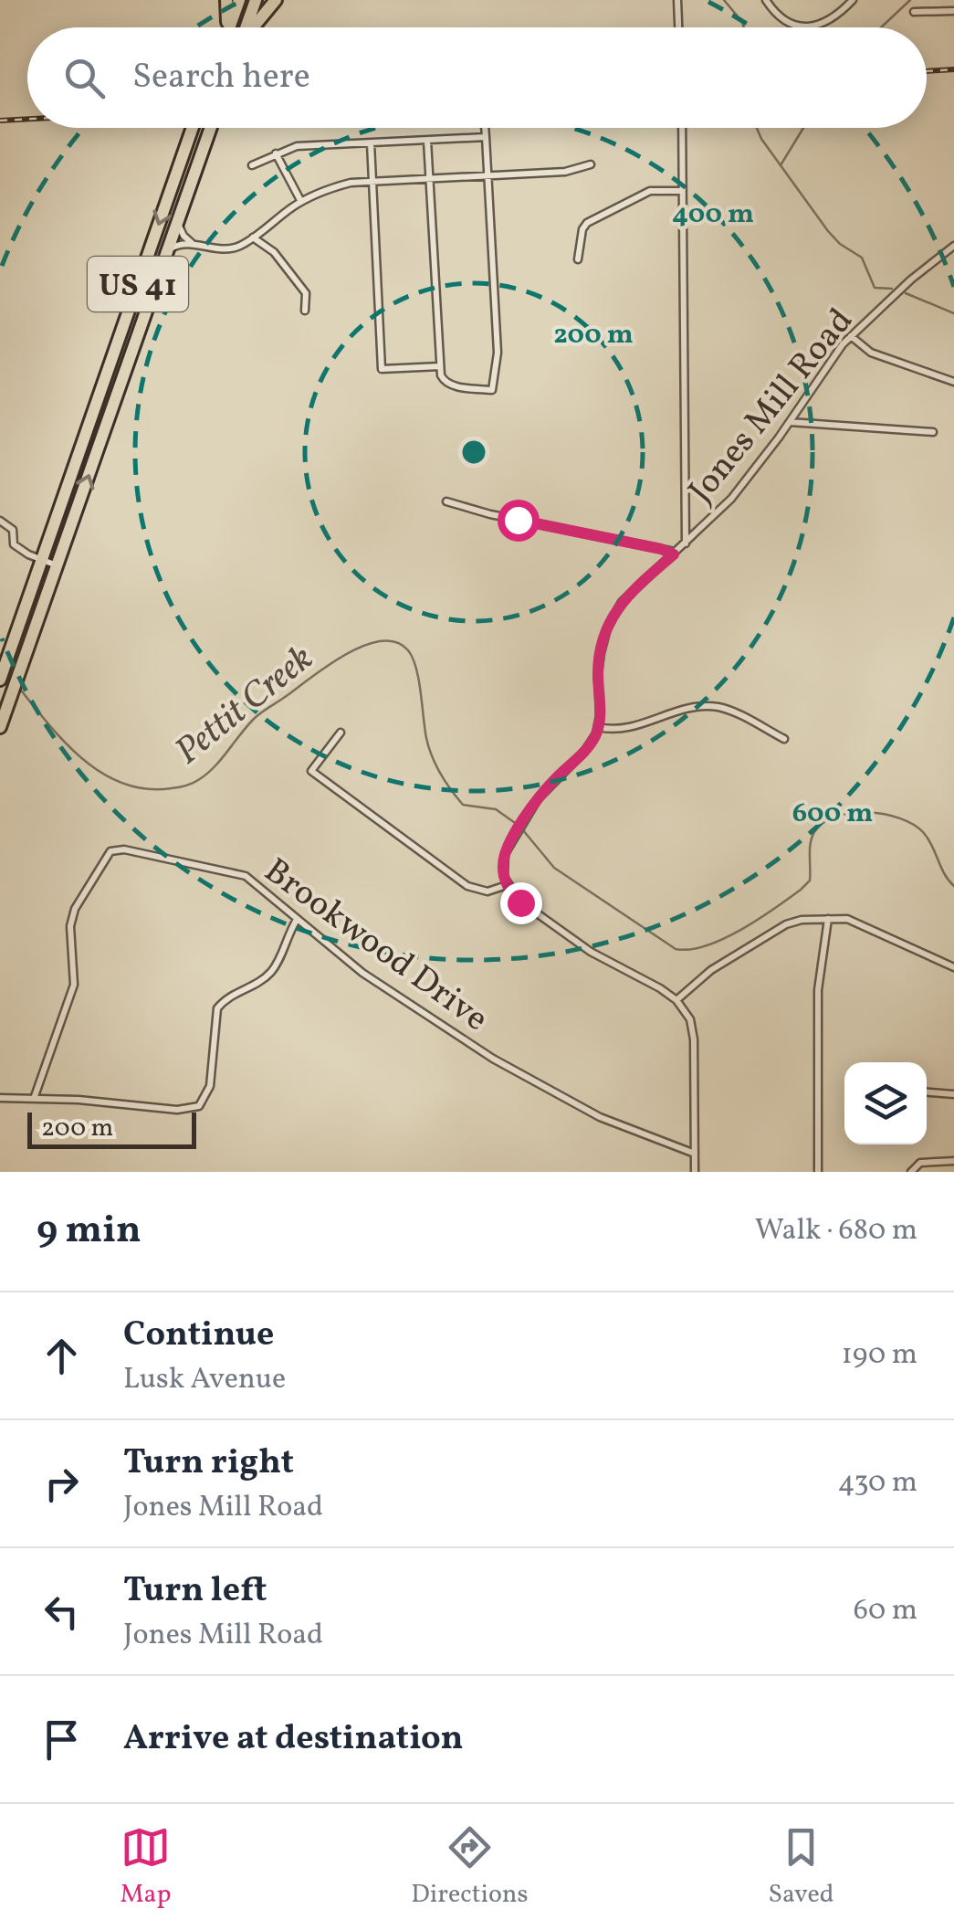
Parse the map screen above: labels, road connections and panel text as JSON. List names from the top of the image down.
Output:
{
  "streets": {
    "highway": ["US 41"],
    "street": ["Jones Mill Road", "Brookwood Drive"]
  },
  "water": ["Pettit Creek"],
  "scale_bar": "200 m",
  "page": {
    "search": "Search here",
    "scale": "200 m",
    "heading": ["9 min", "Walk · 680 m"],
    "list": [
      ["Continue", "Lusk Avenue", "190 m"],
      ["Turn right", "Jones Mill Road", "430 m"],
      ["Turn left", "Jones Mill Road", "60 m"],
      "Arrive at destination"
    ],
    "nav": ["Map", "Directions", "Saved"]
  },
  "rings": ["400 m", "200 m", "600 m"]
}
